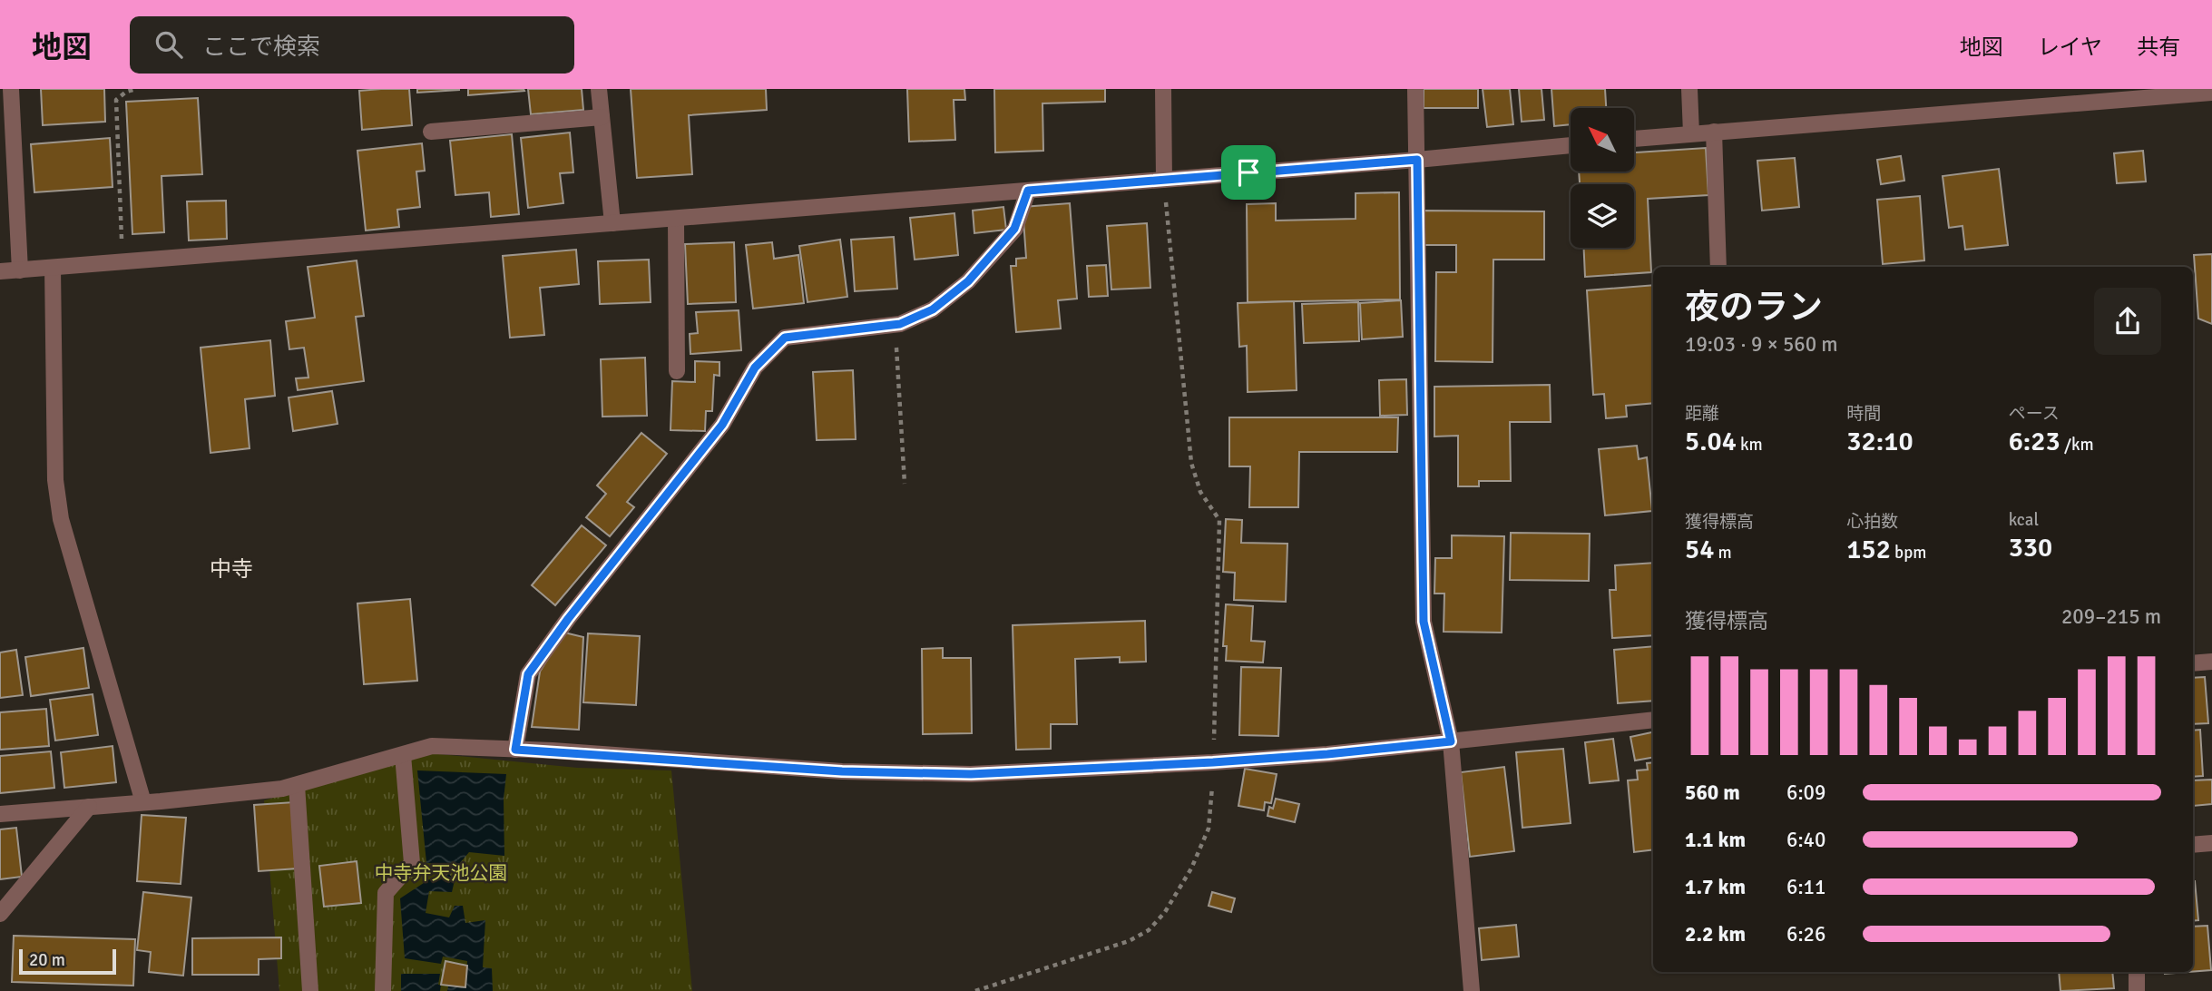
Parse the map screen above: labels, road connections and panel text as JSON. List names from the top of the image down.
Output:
{
  "districts": ["中寺"],
  "parks": ["中寺弁天池公園"],
  "scale_bar": "20 m",
  "north": "top left",
  "page": {
    "header": "地図",
    "search": "ここで検索",
    "nav": ["地図", "レイヤ", "共有"],
    "heading": ["夜のラン", "19:03 · 9 × 560 m"],
    "stats": [
      ["距離", "5.04 km"],
      ["時間", "32:10"],
      ["ペース", "6:23 /km"],
      ["獲得標高", "54 m"],
      ["心拍数", "152 bpm"],
      ["kcal", "330"]
    ],
    "chart": ["獲得標高", "209–215 m"],
    "list": [
      {
        "name": "560 m",
        "note": "6:09"
      },
      {
        "name": "1.1 km",
        "note": "6:40"
      },
      {
        "name": "1.7 km",
        "note": "6:11"
      },
      {
        "name": "2.2 km",
        "note": "6:26"
      }
    ],
    "scale": "20 m"
  }
}
